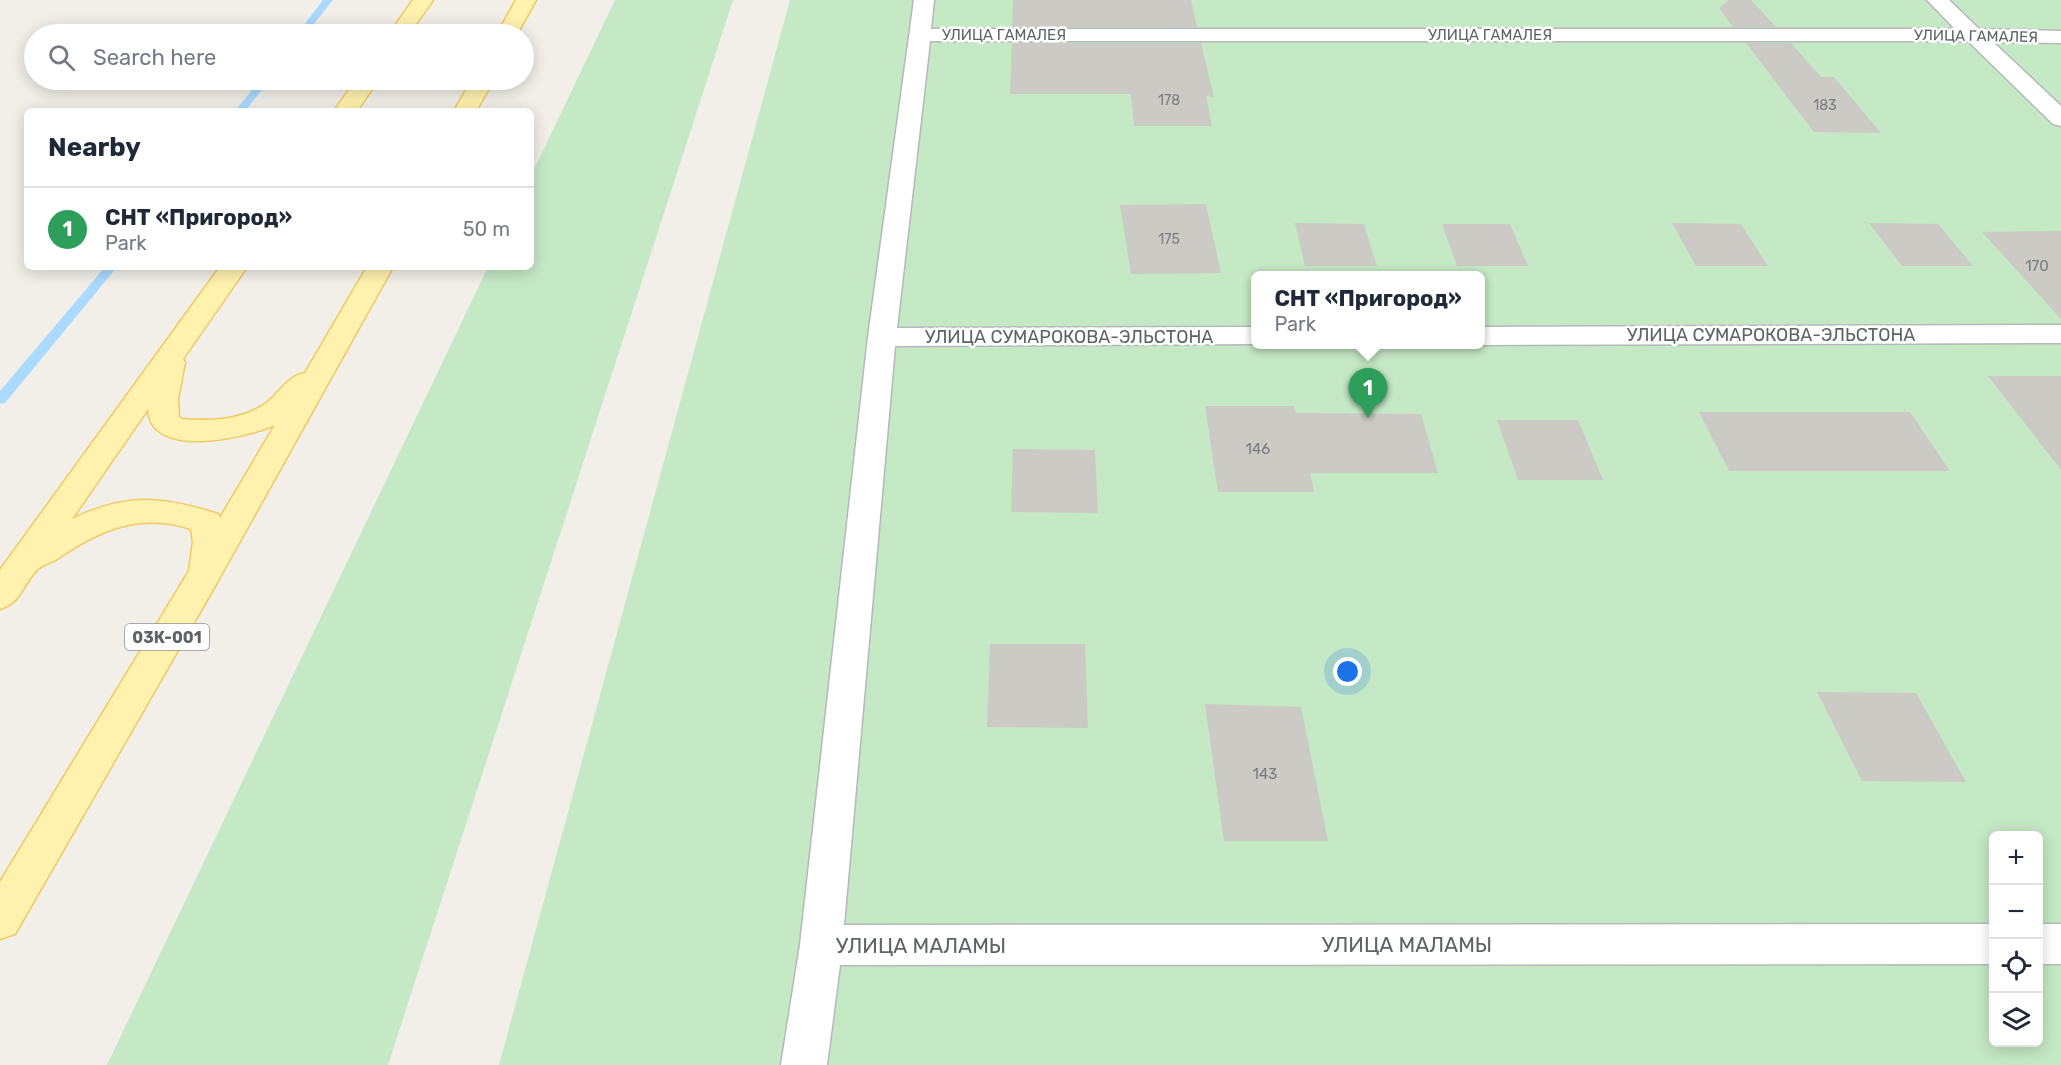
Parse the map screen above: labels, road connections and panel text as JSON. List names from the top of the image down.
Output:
{
  "streets": {
    "main road": ["03К-001"],
    "street": ["УЛИЦА ГАМАЛЕЯ", "УЛИЦА СУМАРОКОВА-ЭЛЬСТОНА", "УЛИЦА МАЛАМЫ"]
  },
  "house_numbers": [
    "178",
    "183",
    "175",
    "170",
    "146",
    "143"
  ],
  "page": {
    "search": "Search here",
    "heading": "Nearby",
    "list": [
      {
        "mark": "1",
        "name": "СНТ «Пригород»",
        "note": "Park",
        "value": "50 m"
      }
    ],
    "popup": ["СНТ «Пригород»", "Park"],
    "pins": "1",
    "map_buttons": ["+", "−"]
  }
}
